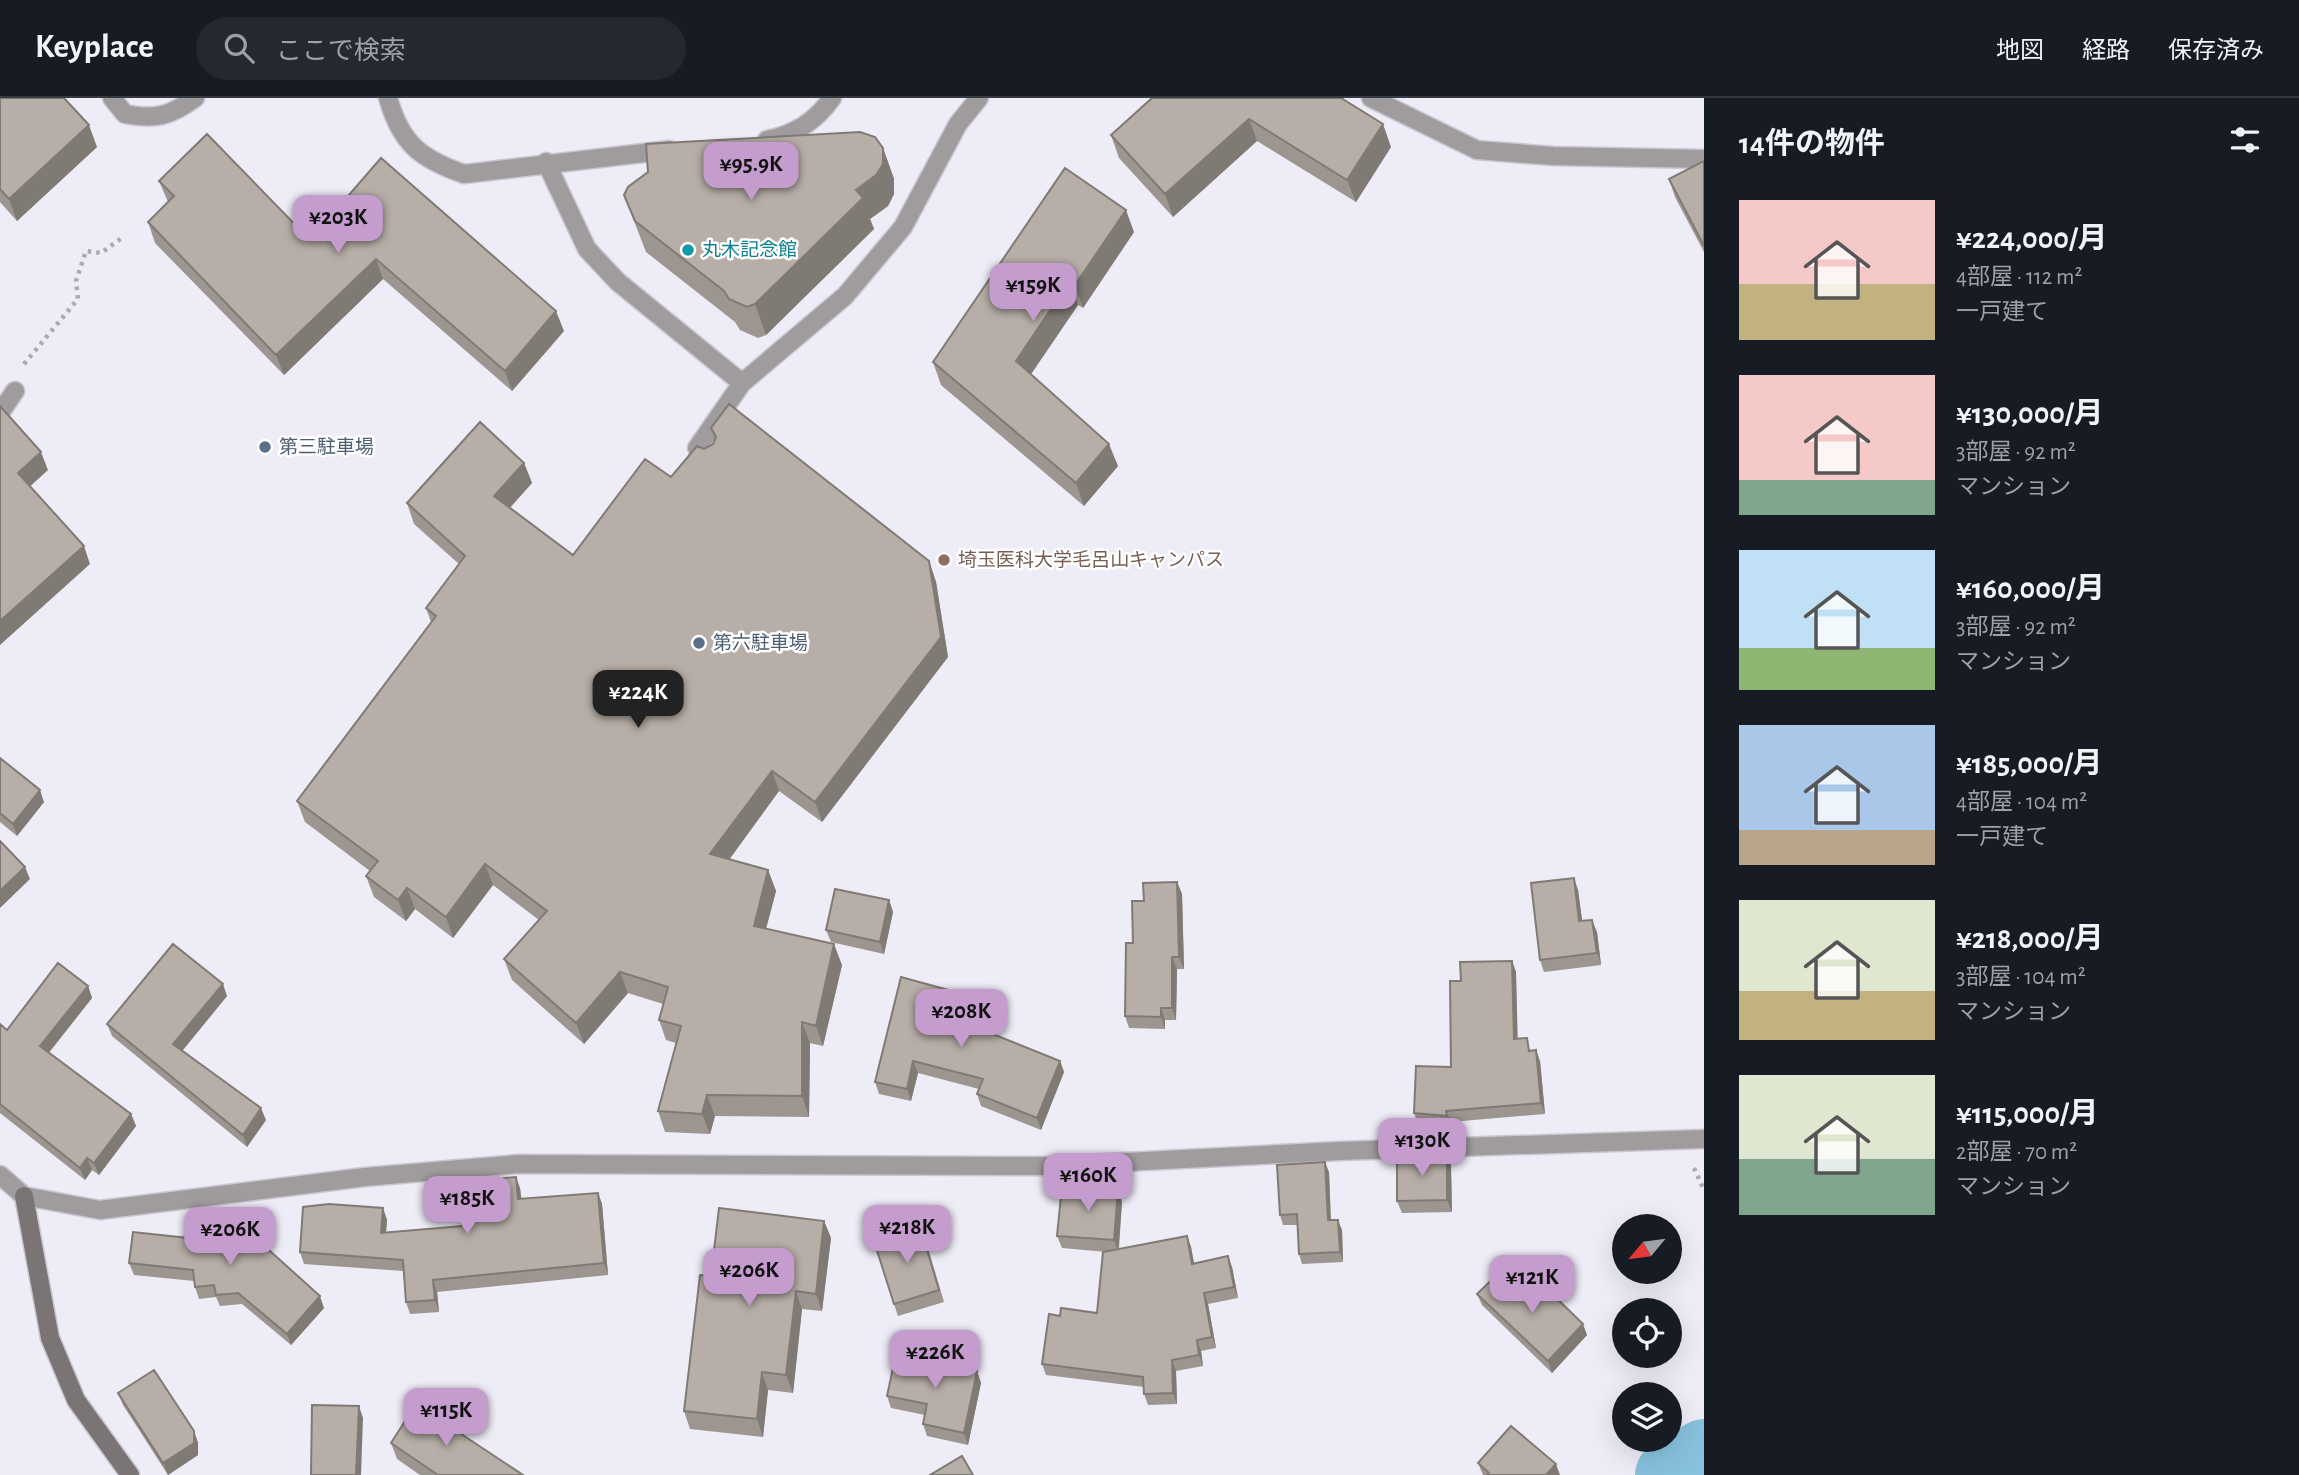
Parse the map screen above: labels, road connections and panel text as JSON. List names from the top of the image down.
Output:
{
  "places": [
    "丸木記念館",
    "第三駐車場",
    "埼玉医科大学毛呂山キャンパス",
    "第六駐車場"
  ],
  "north": "bottom left",
  "page": {
    "header": "Keyplace",
    "search": "ここで検索",
    "nav": ["地図", "経路", "保存済み"],
    "heading": "14件の物件",
    "price": [
      "¥95.9K",
      "¥203K",
      "¥159K",
      "¥224K",
      "¥208K",
      "¥130K",
      "¥160K",
      "¥185K",
      "¥218K",
      "¥206K",
      "¥206K",
      "¥121K",
      "¥226K",
      "¥115K"
    ],
    "list": [
      {
        "name": "¥224,000/月",
        "note": "4部屋 · 112 m² · 一戸建て"
      },
      {
        "name": "¥130,000/月",
        "note": "3部屋 · 92 m² · マンション"
      },
      {
        "name": "¥160,000/月",
        "note": "3部屋 · 92 m² · マンション"
      },
      {
        "name": "¥185,000/月",
        "note": "4部屋 · 104 m² · 一戸建て"
      },
      {
        "name": "¥218,000/月",
        "note": "3部屋 · 104 m² · マンション"
      },
      {
        "name": "¥115,000/月",
        "note": "2部屋 · 70 m² · マンション"
      }
    ]
  }
}
